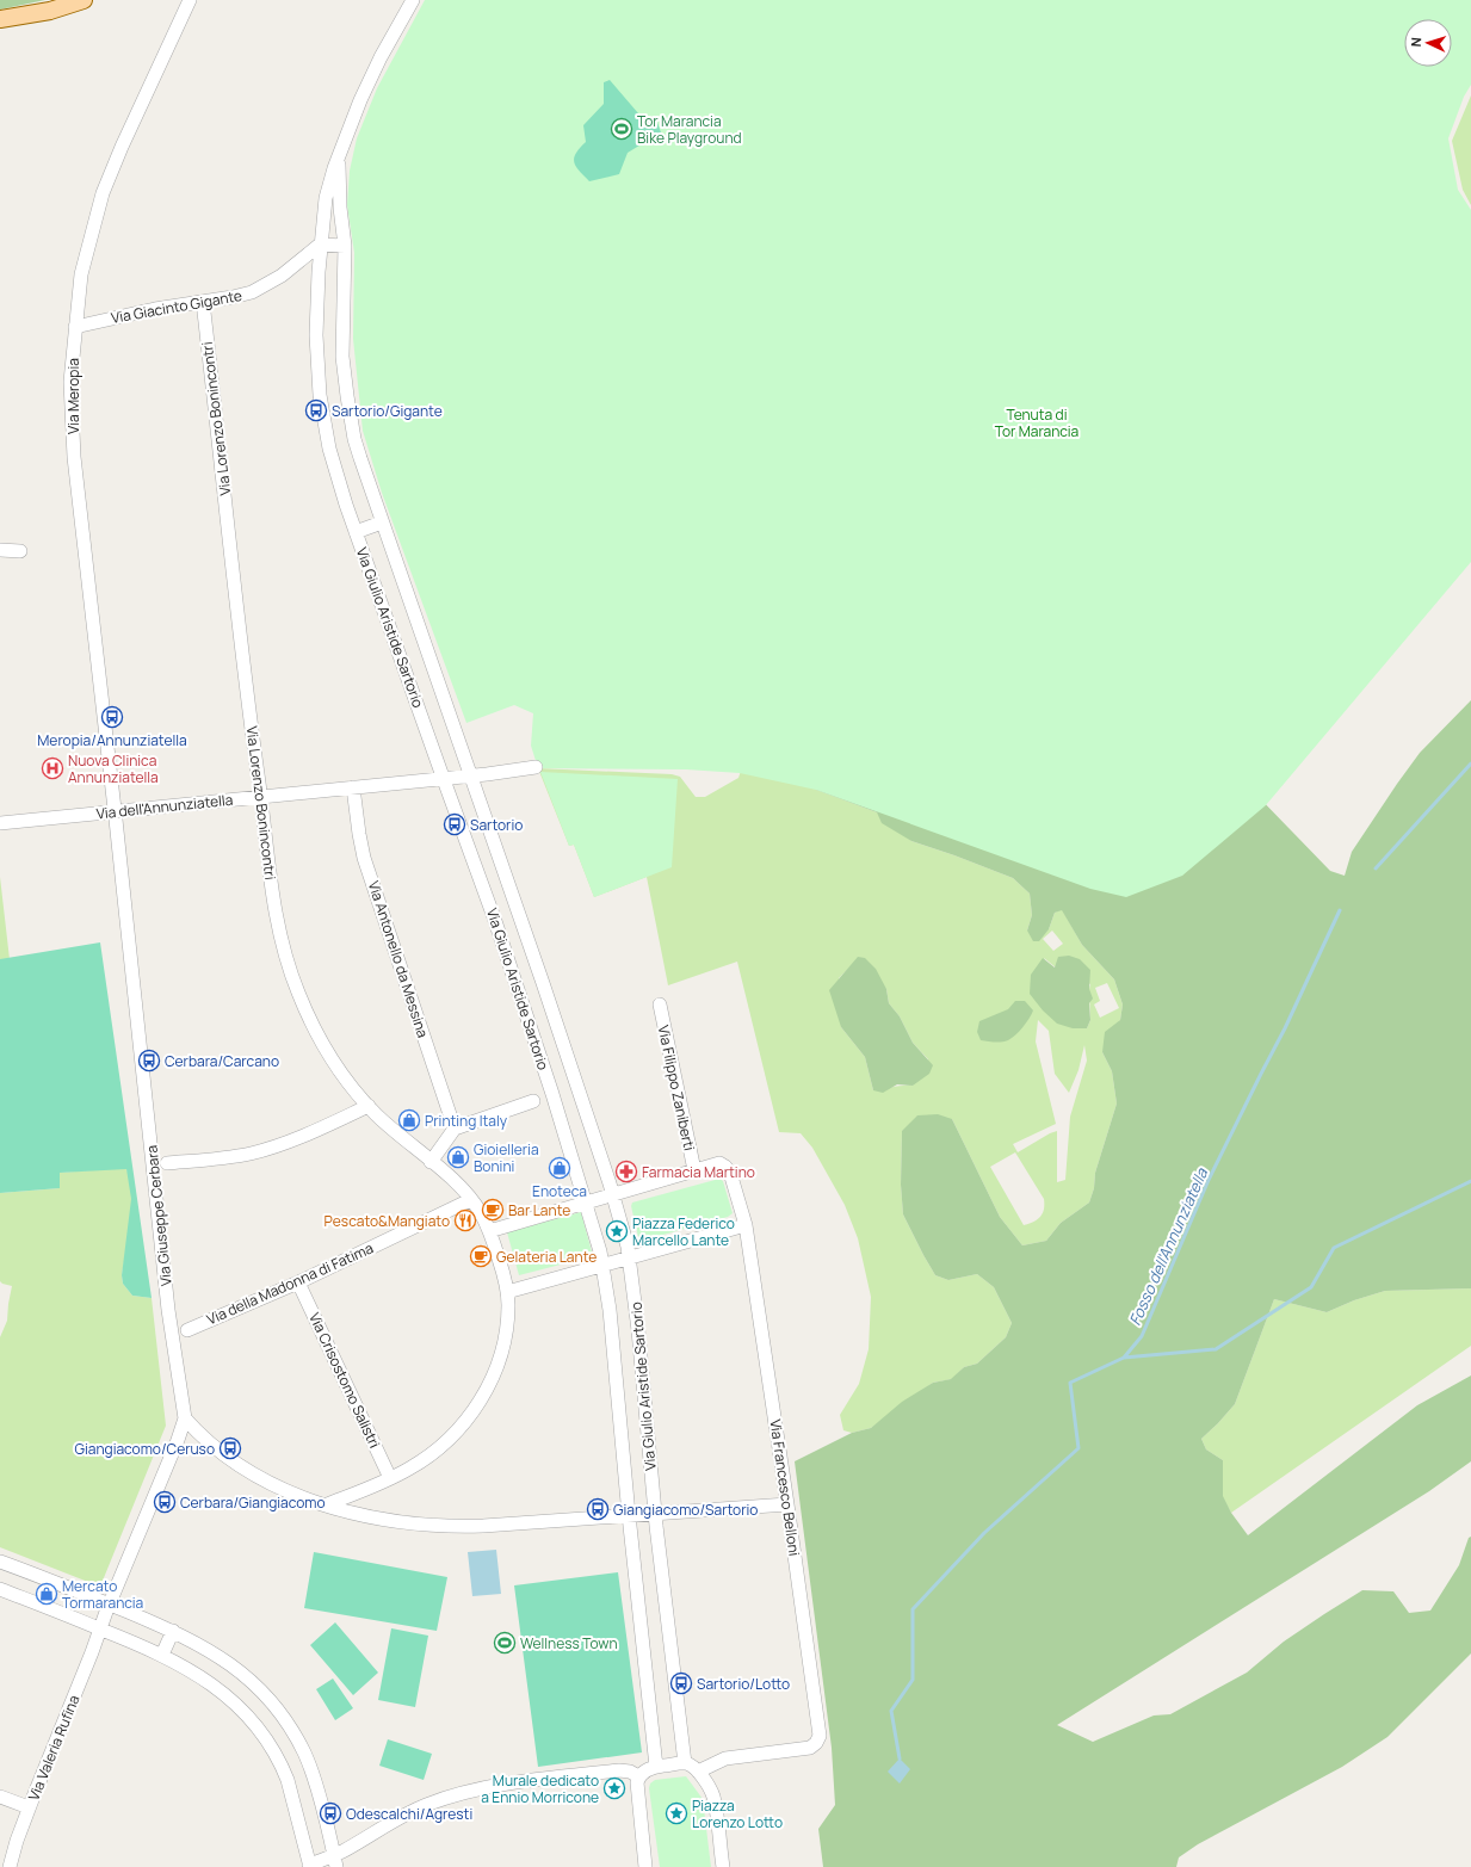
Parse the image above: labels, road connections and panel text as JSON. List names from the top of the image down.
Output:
{
  "streets": {
    "street": [
      "Via Giacinto Gigante",
      "Via Meropia",
      "Via Lorenzo Bonincontri",
      "Via Giulio Aristide Sartorio",
      "Via dell'Annunziatella",
      "Via Antonello da Messina",
      "Via Filippo Zaniberti",
      "Via Giuseppe Cerbara",
      "Via della Madonna di Fatima",
      "Via Crisostomo Salistri",
      "Via Francesco Belloni",
      "Via Valeria Rufina"
    ]
  },
  "crossings": [
    ["Via Giacinto Gigante", "Via Meropia"],
    ["Via Giacinto Gigante", "Via Lorenzo Bonincontri"],
    ["Via Giacinto Gigante", "Via Giulio Aristide Sartorio"],
    ["Via Meropia", "Via dell'Annunziatella"],
    ["Via Meropia", "Via Giuseppe Cerbara"],
    ["Via Lorenzo Bonincontri", "Via dell'Annunziatella"],
    ["Via Lorenzo Bonincontri", "Via della Madonna di Fatima"],
    ["Via Giulio Aristide Sartorio", "Via dell'Annunziatella"],
    ["Via dell'Annunziatella", "Via Antonello da Messina"],
    ["Via dell'Annunziatella", "Via Giuseppe Cerbara"],
    ["Via Giuseppe Cerbara", "Via Valeria Rufina"],
    ["Via della Madonna di Fatima", "Via Crisostomo Salistri"]
  ],
  "water": ["Fosso dell'Annunziatella"],
  "parks": ["Tenuta di Tor Marancia"],
  "places": {
    "sports": ["Tor Marancia Bike Playground", "Wellness Town"],
    "bus stop": [
      "Sartorio/Gigante",
      "Meropia/Annunziatella",
      "Sartorio",
      "Cerbara/Carcano",
      "Giangiacomo/Ceruso",
      "Cerbara/Giangiacomo",
      "Giangiacomo/Sartorio",
      "Sartorio/Lotto",
      "Odescalchi/Agresti"
    ],
    "hospital": ["Nuova Clinica Annunziatella"],
    "shop": [
      "Printing Italy",
      "Gioielleria Bonini",
      "Enoteca",
      "Mercato Tormarancia"
    ],
    "pharmacy": ["Farmacia Martino"],
    "cafe": ["Bar Lante", "Gelateria Lante"],
    "restaurant": ["Pescato&Mangiato"],
    "place": ["Piazza Federico Marcello Lante", "Murale dedicato a Ennio Morricone", "Piazza Lorenzo Lotto"]
  },
  "north": "left"
}
